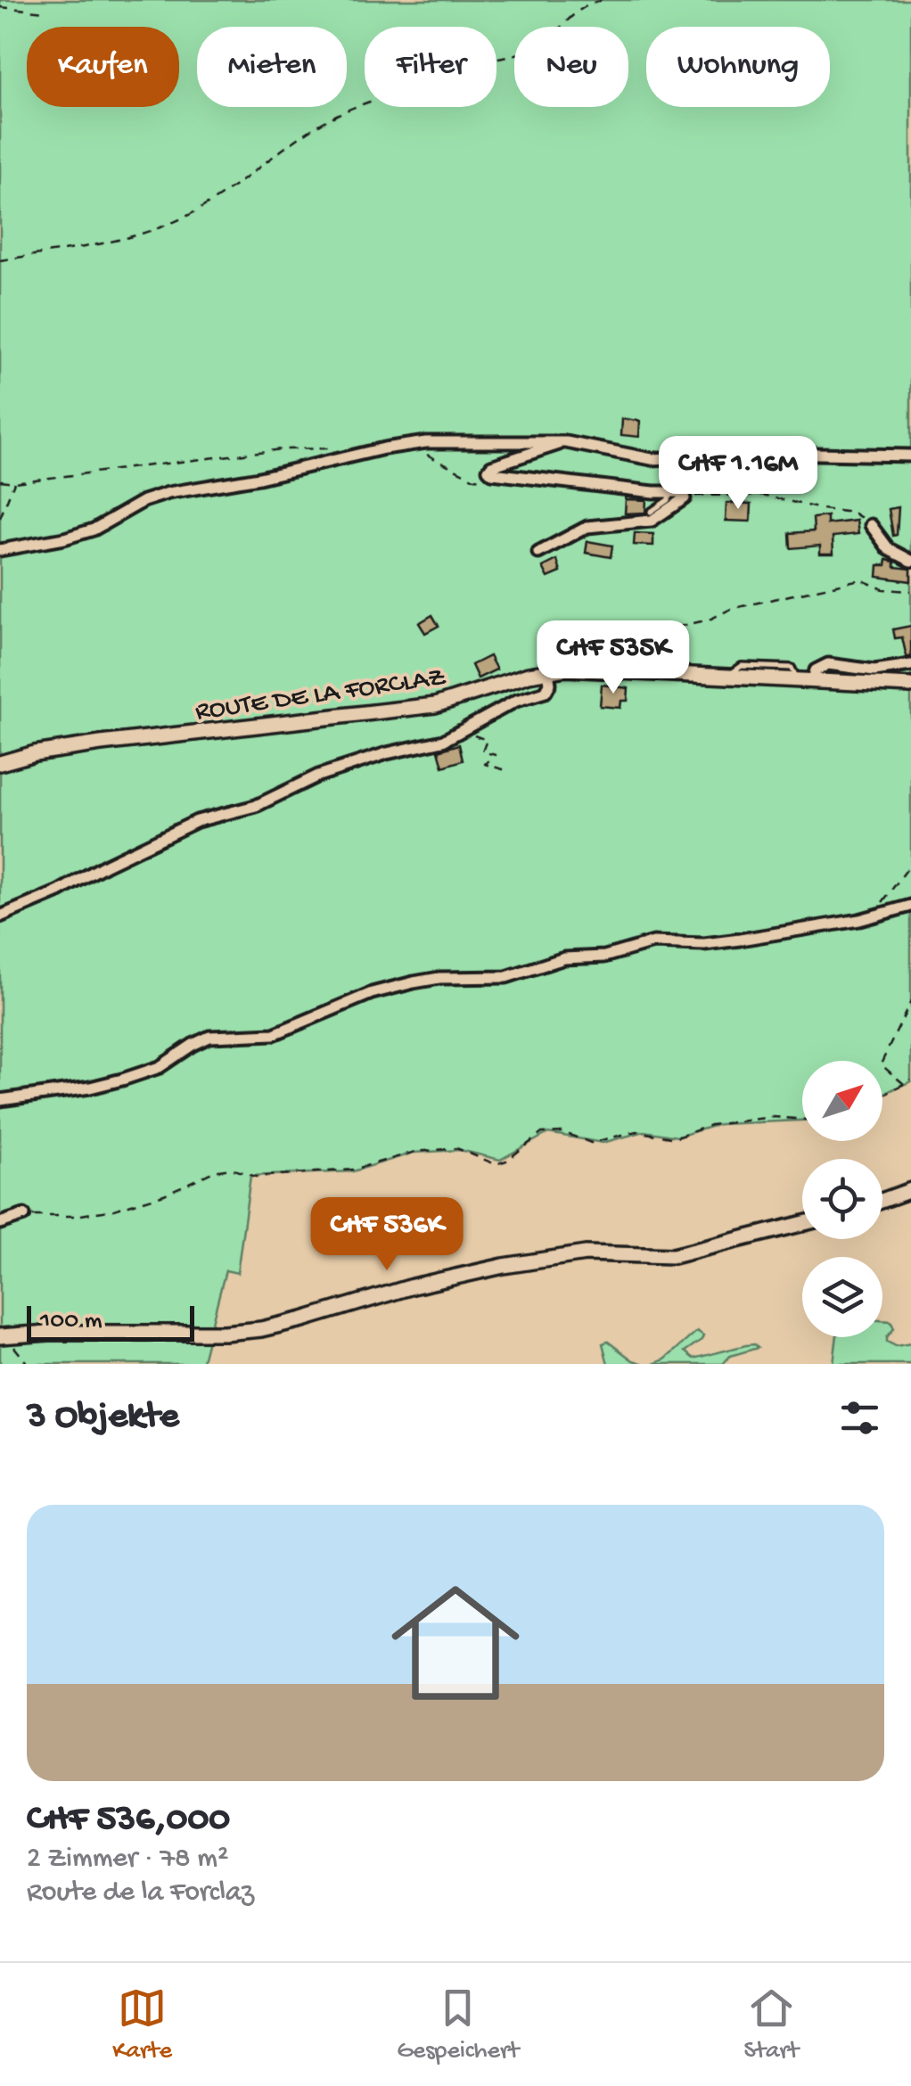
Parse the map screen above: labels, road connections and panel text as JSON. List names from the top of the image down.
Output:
{
  "streets": {
    "main road": ["ROUTE DE LA FORCLAZ"]
  },
  "scale_bar": "100 m",
  "north": "top right",
  "page": {
    "chip": [
      "Kaufen",
      "Mieten",
      "Filter",
      "Neu",
      "Wohnung"
    ],
    "price": ["CHF 1.16M", "CHF 535K", "CHF 536K"],
    "scale": "100 m",
    "heading": "3 Objekte",
    "list": [
      {
        "name": "CHF 536,000",
        "note": "2 Zimmer · 78 m² · Route de la Forclaz"
      }
    ],
    "tabs": ["Karte", "Gespeichert", "Start"]
  }
}
